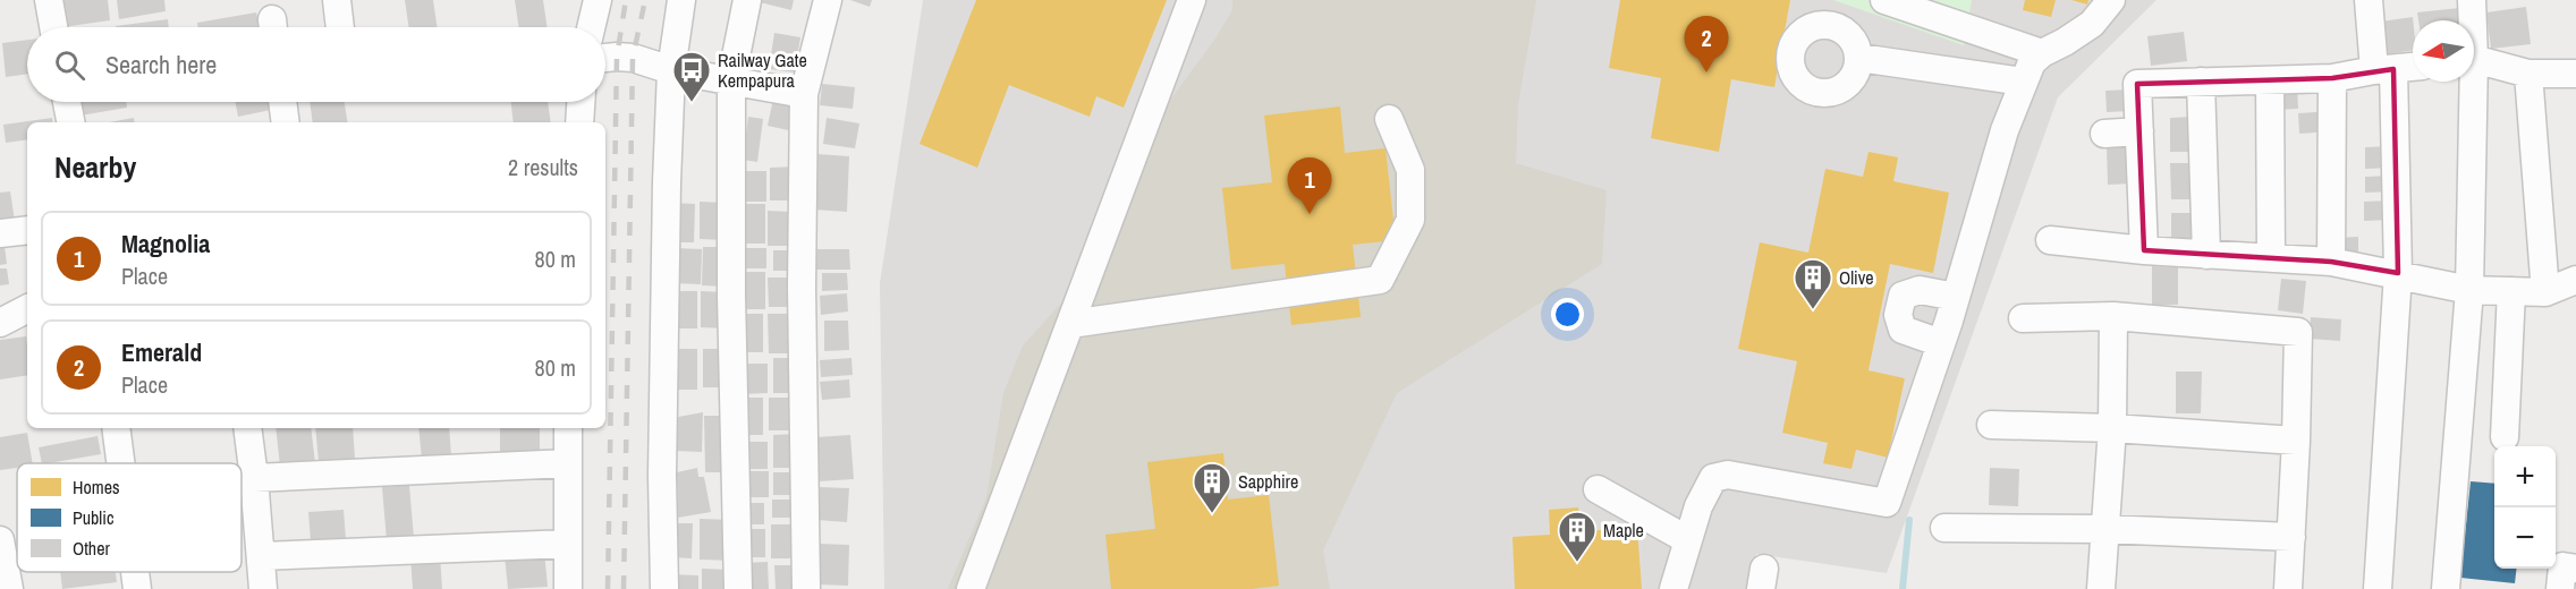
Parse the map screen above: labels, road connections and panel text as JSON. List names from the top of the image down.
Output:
{
  "places": {
    "bus stop": ["Railway Gate Kempapura"],
    "building": ["Olive", "Sapphire", "Maple"]
  },
  "legend": ["Homes", "Public", "Other"],
  "north": "left",
  "page": {
    "pins": ["2", "1"],
    "search": "Search here",
    "heading": ["Nearby", "2 results"],
    "list": [
      {
        "mark": "1",
        "name": "Magnolia",
        "note": "Place",
        "value": "80 m"
      },
      {
        "mark": "2",
        "name": "Emerald",
        "note": "Place",
        "value": "80 m"
      }
    ],
    "map_buttons": ["+", "−"]
  }
}
